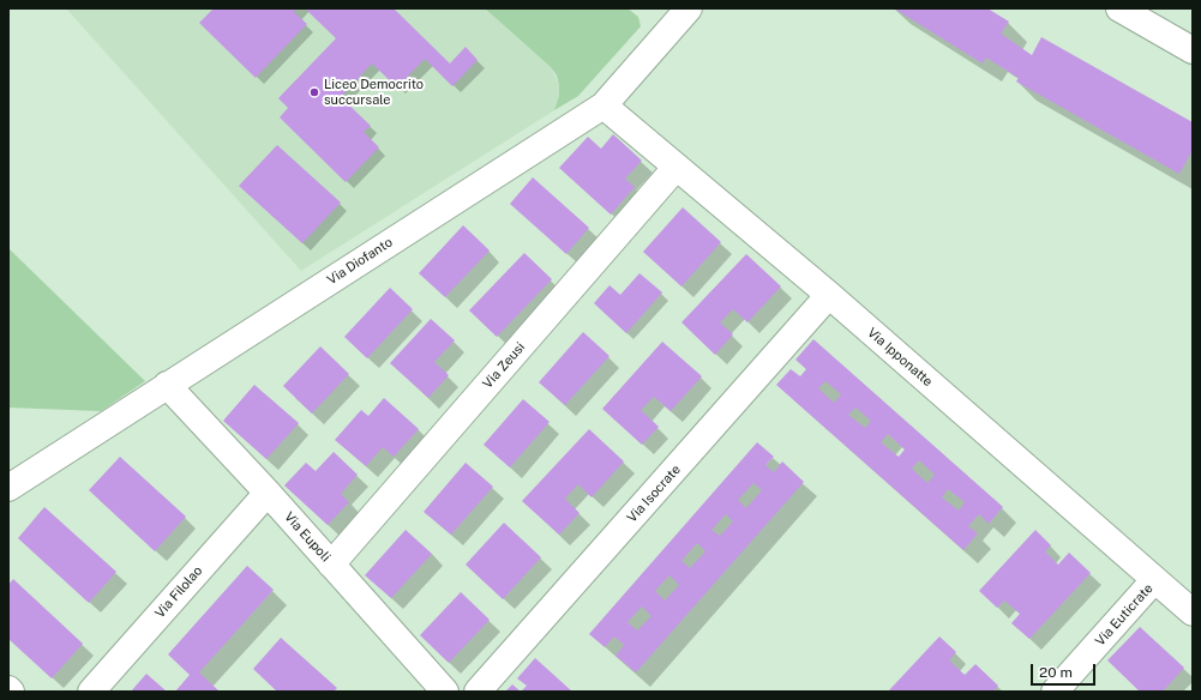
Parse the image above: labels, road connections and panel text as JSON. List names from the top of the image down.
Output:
{
  "streets": {
    "street": [
      "Via Diofanto",
      "Via Ipponatte",
      "Via Zeusi",
      "Via Isocrate",
      "Via Eupoli",
      "Via Filolao",
      "Via Euticrate"
    ]
  },
  "crossings": [
    ["Via Diofanto", "Via Ipponatte"],
    ["Via Diofanto", "Via Eupoli"],
    ["Via Ipponatte", "Via Zeusi"],
    ["Via Ipponatte", "Via Isocrate"],
    ["Via Ipponatte", "Via Euticrate"],
    ["Via Zeusi", "Via Eupoli"],
    ["Via Eupoli", "Via Filolao"]
  ],
  "places": ["Liceo Democrito succursale"],
  "scale_bar": "20 m"
}
